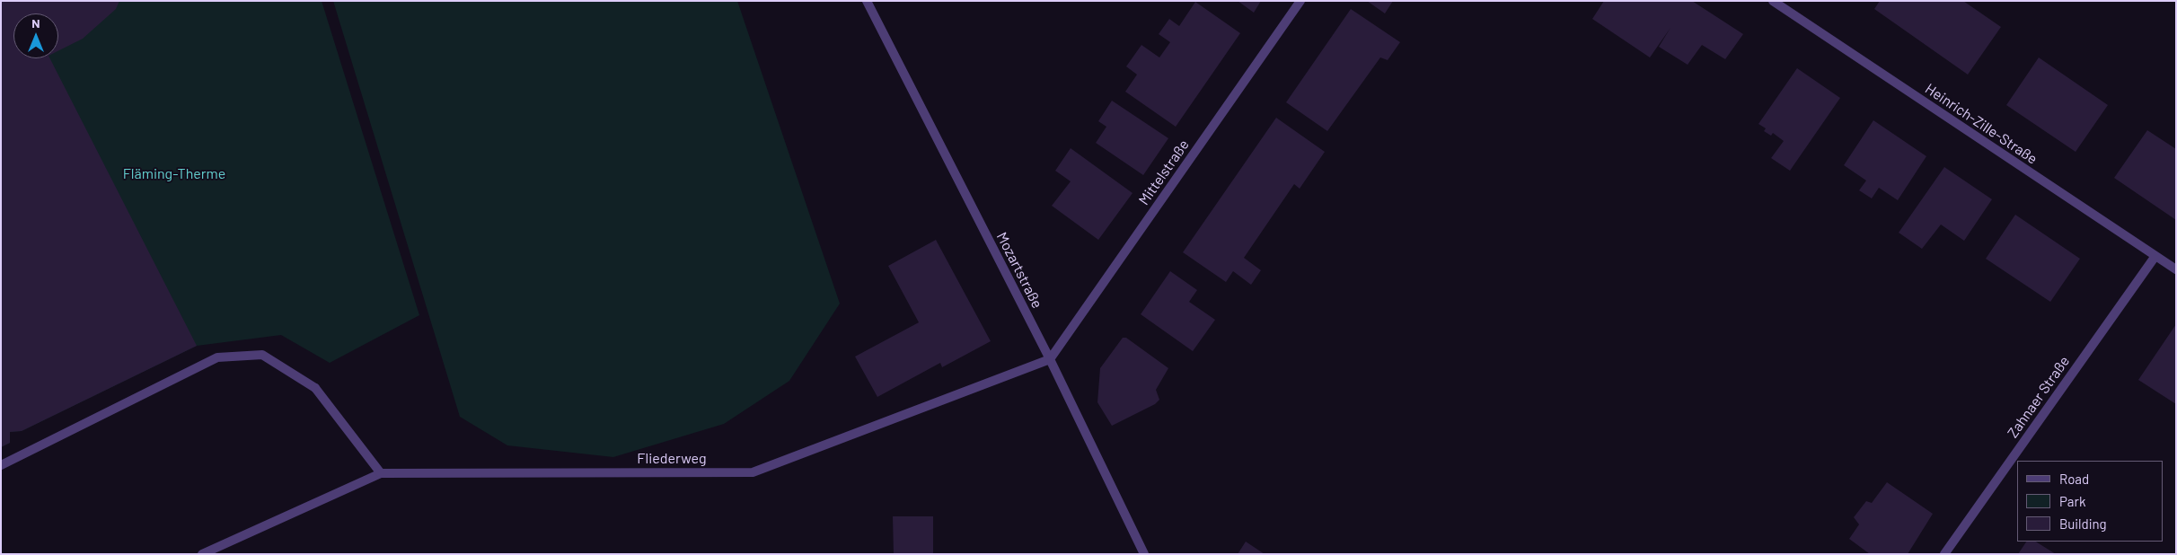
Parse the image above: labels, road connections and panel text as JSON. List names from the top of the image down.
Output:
{
  "streets": {
    "street": [
      "Heinrich-Zille-Straße",
      "Mittelstraße",
      "Mozartstraße",
      "Zahnaer Straße",
      "Fliederweg"
    ]
  },
  "crossings": [
    ["Heinrich-Zille-Straße", "Zahnaer Straße"],
    ["Mittelstraße", "Mozartstraße"],
    ["Mittelstraße", "Fliederweg"],
    ["Mozartstraße", "Fliederweg"]
  ],
  "parks": ["Fläming-Therme"],
  "legend": ["Road", "Park", "Building"],
  "north": "top"
}
